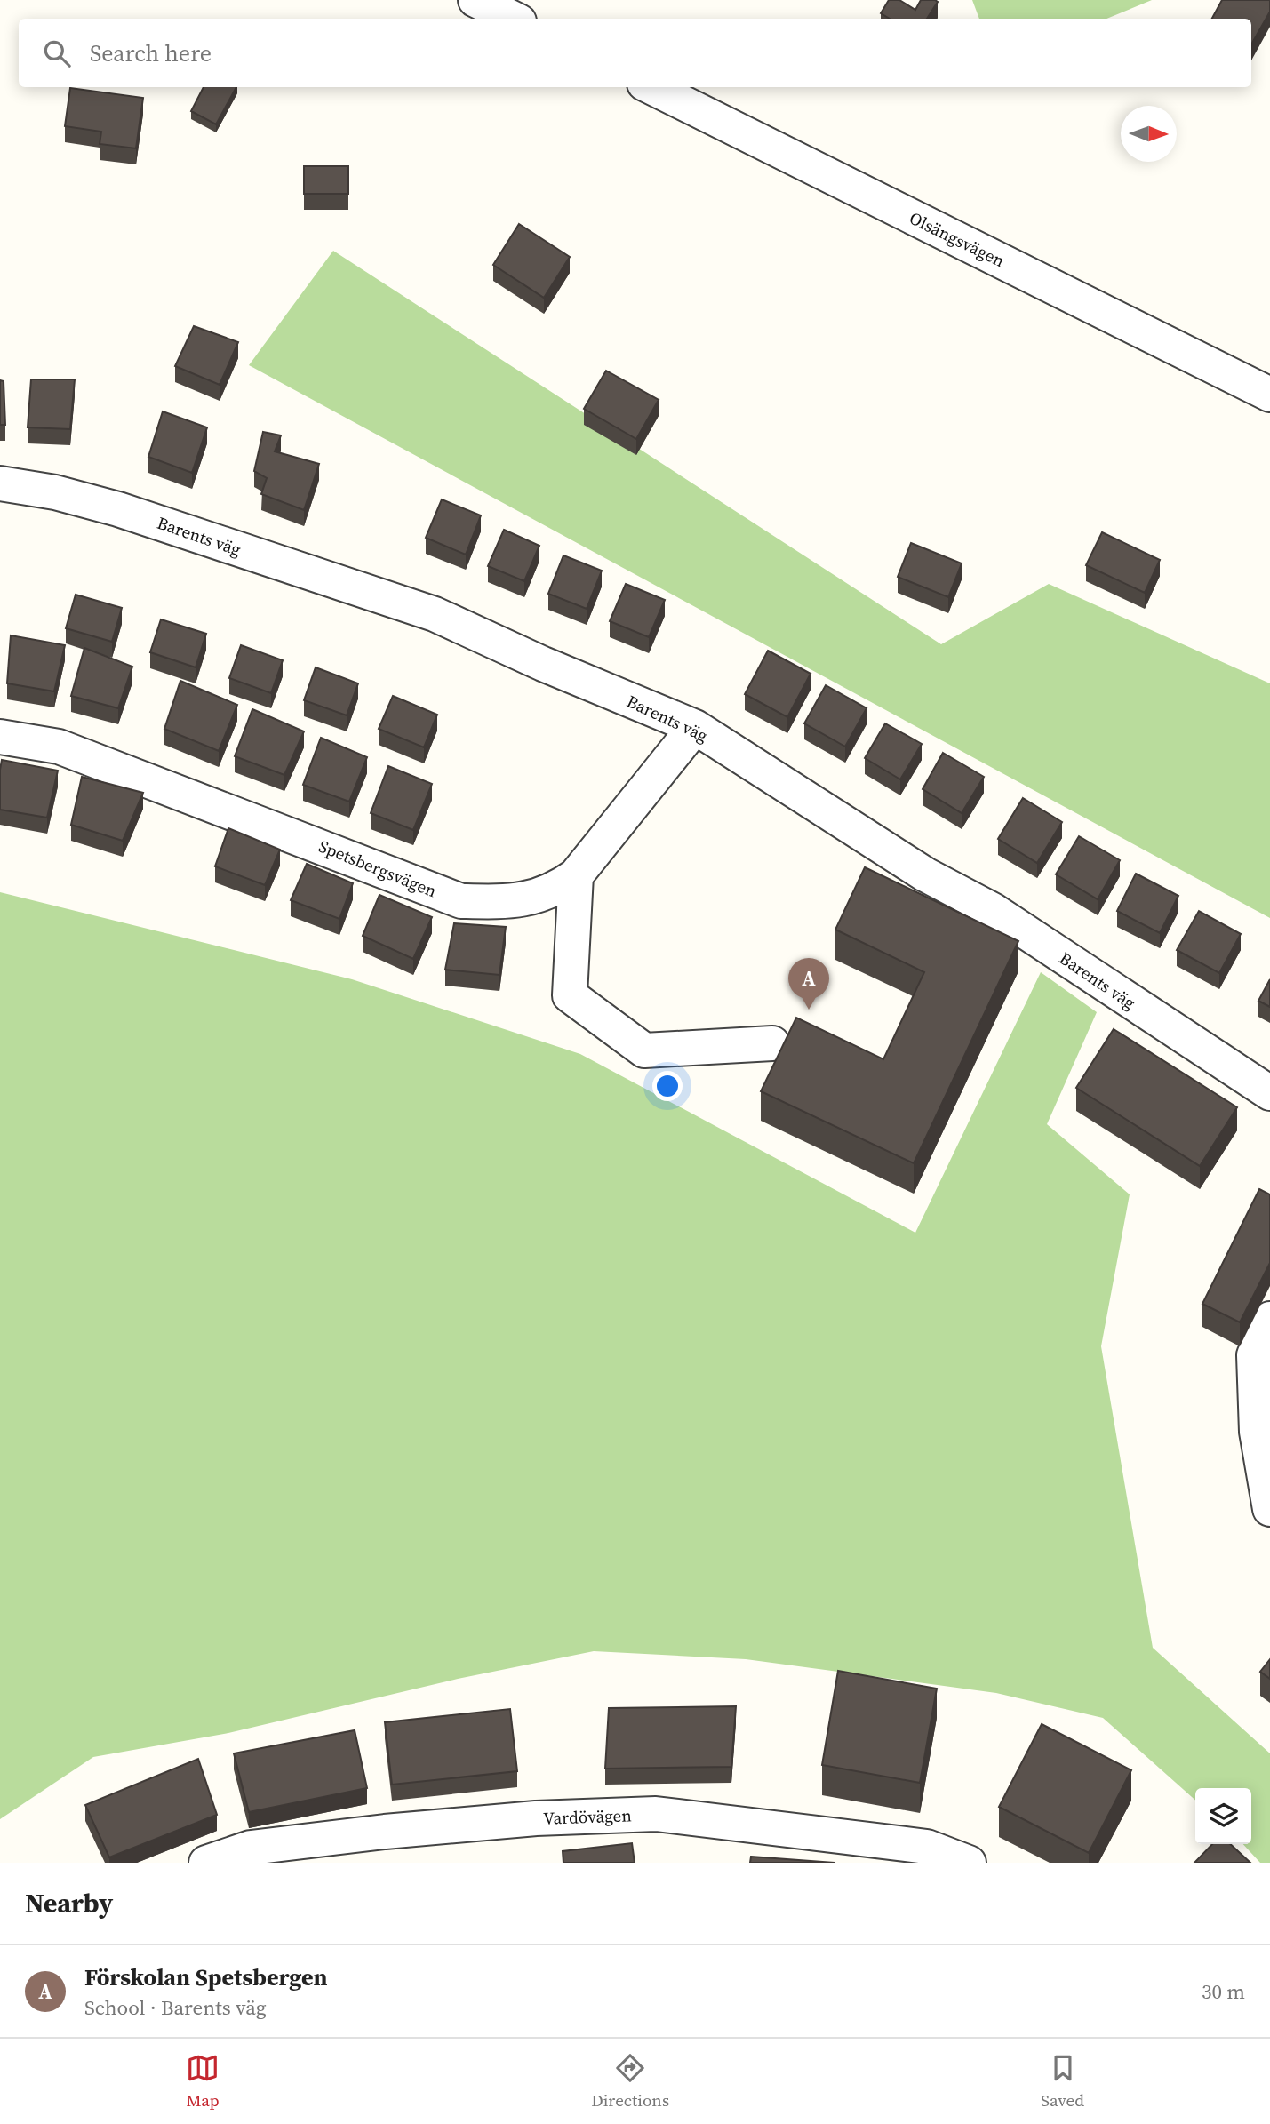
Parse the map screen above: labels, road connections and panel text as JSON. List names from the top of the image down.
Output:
{
  "streets": {
    "street": [
      "Olsängsvägen",
      "Barents väg",
      "Spetsbergsvägen",
      "Vardövägen"
    ]
  },
  "crossings": [
    ["Barents väg", "Spetsbergsvägen"]
  ],
  "north": "right",
  "page": {
    "search": "Search here",
    "pins": "A",
    "heading": "Nearby",
    "list": [
      {
        "mark": "A",
        "name": "Förskolan Spetsbergen",
        "note": "School · Barents väg",
        "value": "30 m"
      }
    ],
    "nav": ["Map", "Directions", "Saved"]
  }
}
